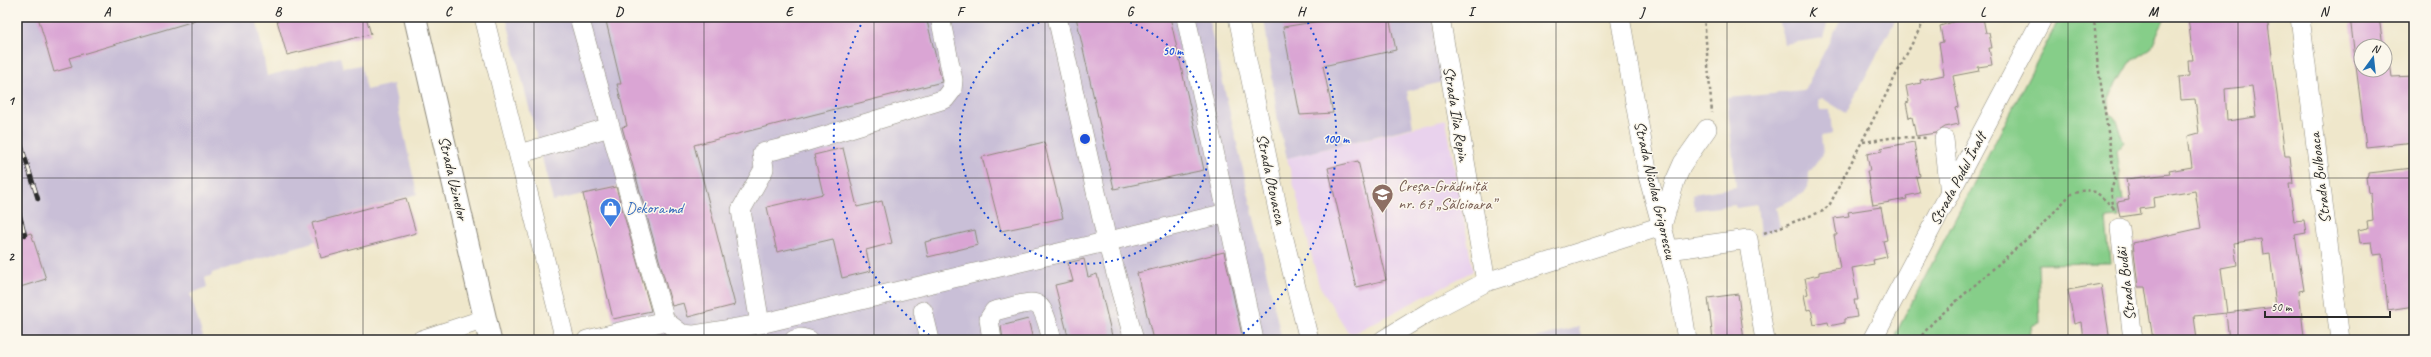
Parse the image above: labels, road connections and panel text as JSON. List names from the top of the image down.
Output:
{
  "streets": {
    "main road": ["Strada Uzinelor"],
    "street": [
      "Strada Ilia Repin",
      "Strada Bulboaca",
      "Strada Otovasca",
      "Strada Podul Înalt",
      "Strada Nicolae Grigorescu",
      "Strada Budăi"
    ]
  },
  "places": {
    "school or university": ["Creșa-Grădiniță nr. 67 „Sălcioara”"],
    "shop": ["Dekora.md"]
  },
  "scale_bar": "50 m",
  "north": "top",
  "grid": {
    "columns": [
      "A",
      "B",
      "C",
      "D",
      "E",
      "F",
      "G",
      "H",
      "I",
      "J",
      "K",
      "L",
      "M",
      "N"
    ],
    "rows": ["1", "2"]
  },
  "rings": ["50 m", "100 m"]
}
